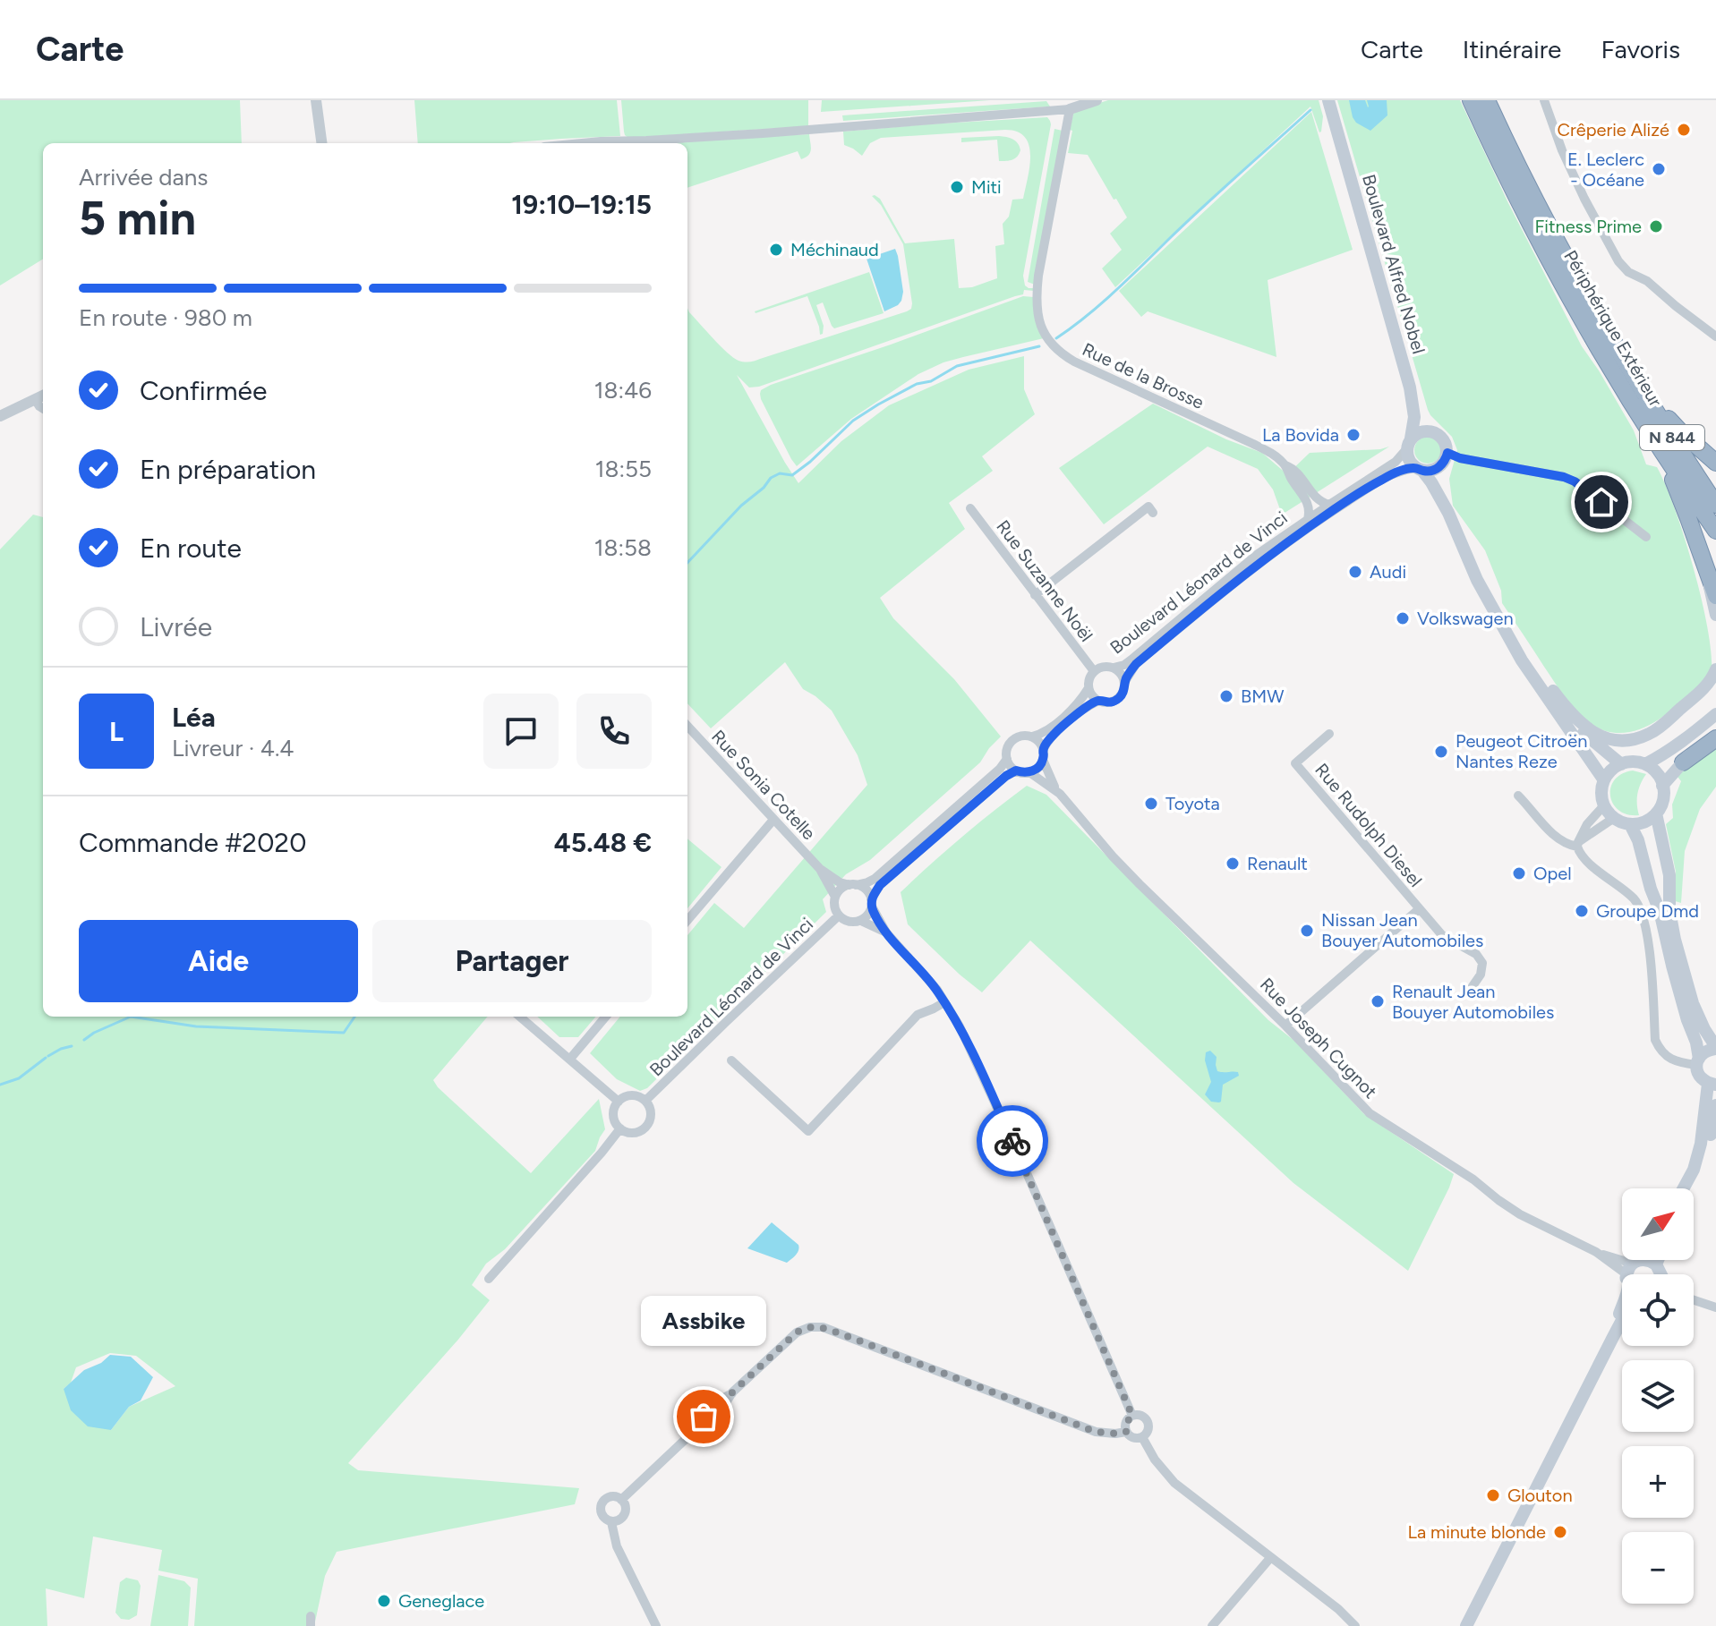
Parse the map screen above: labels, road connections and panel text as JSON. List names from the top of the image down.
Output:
{
  "streets": {
    "highway": ["Périphérique Extérieur", "N 844"],
    "main road": ["Boulevard Alfred Nobel"],
    "street": [
      "Rue de la Brosse",
      "Rue Suzanne Noël",
      "Boulevard Léonard de Vinci",
      "Rue Sonia Cotelle",
      "Rue Rudolph Diesel",
      "Rue Joseph Cugnot"
    ]
  },
  "crossings": [
    ["Boulevard Alfred Nobel", "Boulevard Léonard de Vinci"],
    ["Rue de la Brosse", "Boulevard Léonard de Vinci"],
    ["Rue Suzanne Noël", "Boulevard Léonard de Vinci"],
    ["Rue Rudolph Diesel", "Rue Joseph Cugnot"]
  ],
  "places": [
    "Crêperie Alizé",
    "E. Leclerc - Océane",
    "Miti",
    "Fitness Prime",
    "Méchinaud",
    "La Bovida",
    "Audi",
    "Volkswagen",
    "BMW",
    "Peugeot Citroën Nantes Reze",
    "Toyota",
    "Renault",
    "Opel",
    "Groupe Dmd",
    "Nissan Jean Bouyer Automobiles",
    "Renault Jean Bouyer Automobiles",
    "Assbike",
    "Glouton",
    "La minute blonde",
    "Geneglace"
  ],
  "north": "top right",
  "page": {
    "header": "Carte",
    "nav": ["Carte", "Itinéraire", "Favoris"],
    "heading": ["5 min", "Arrivée dans", "19:10–19:15"],
    "panel": [
      "Léa",
      "Livreur · 4.4",
      "Commande #2020",
      "45.48 €"
    ],
    "bar": "En route · 980 m",
    "list": [
      ["Confirmée", "18:46"],
      ["En préparation", "18:55"],
      ["En route", "18:58"],
      "Livrée"
    ],
    "round": "L",
    "buttons": ["Aide", "Partager"],
    "map_buttons": ["+", "−"],
    "bubble": "Assbike"
  }
}
